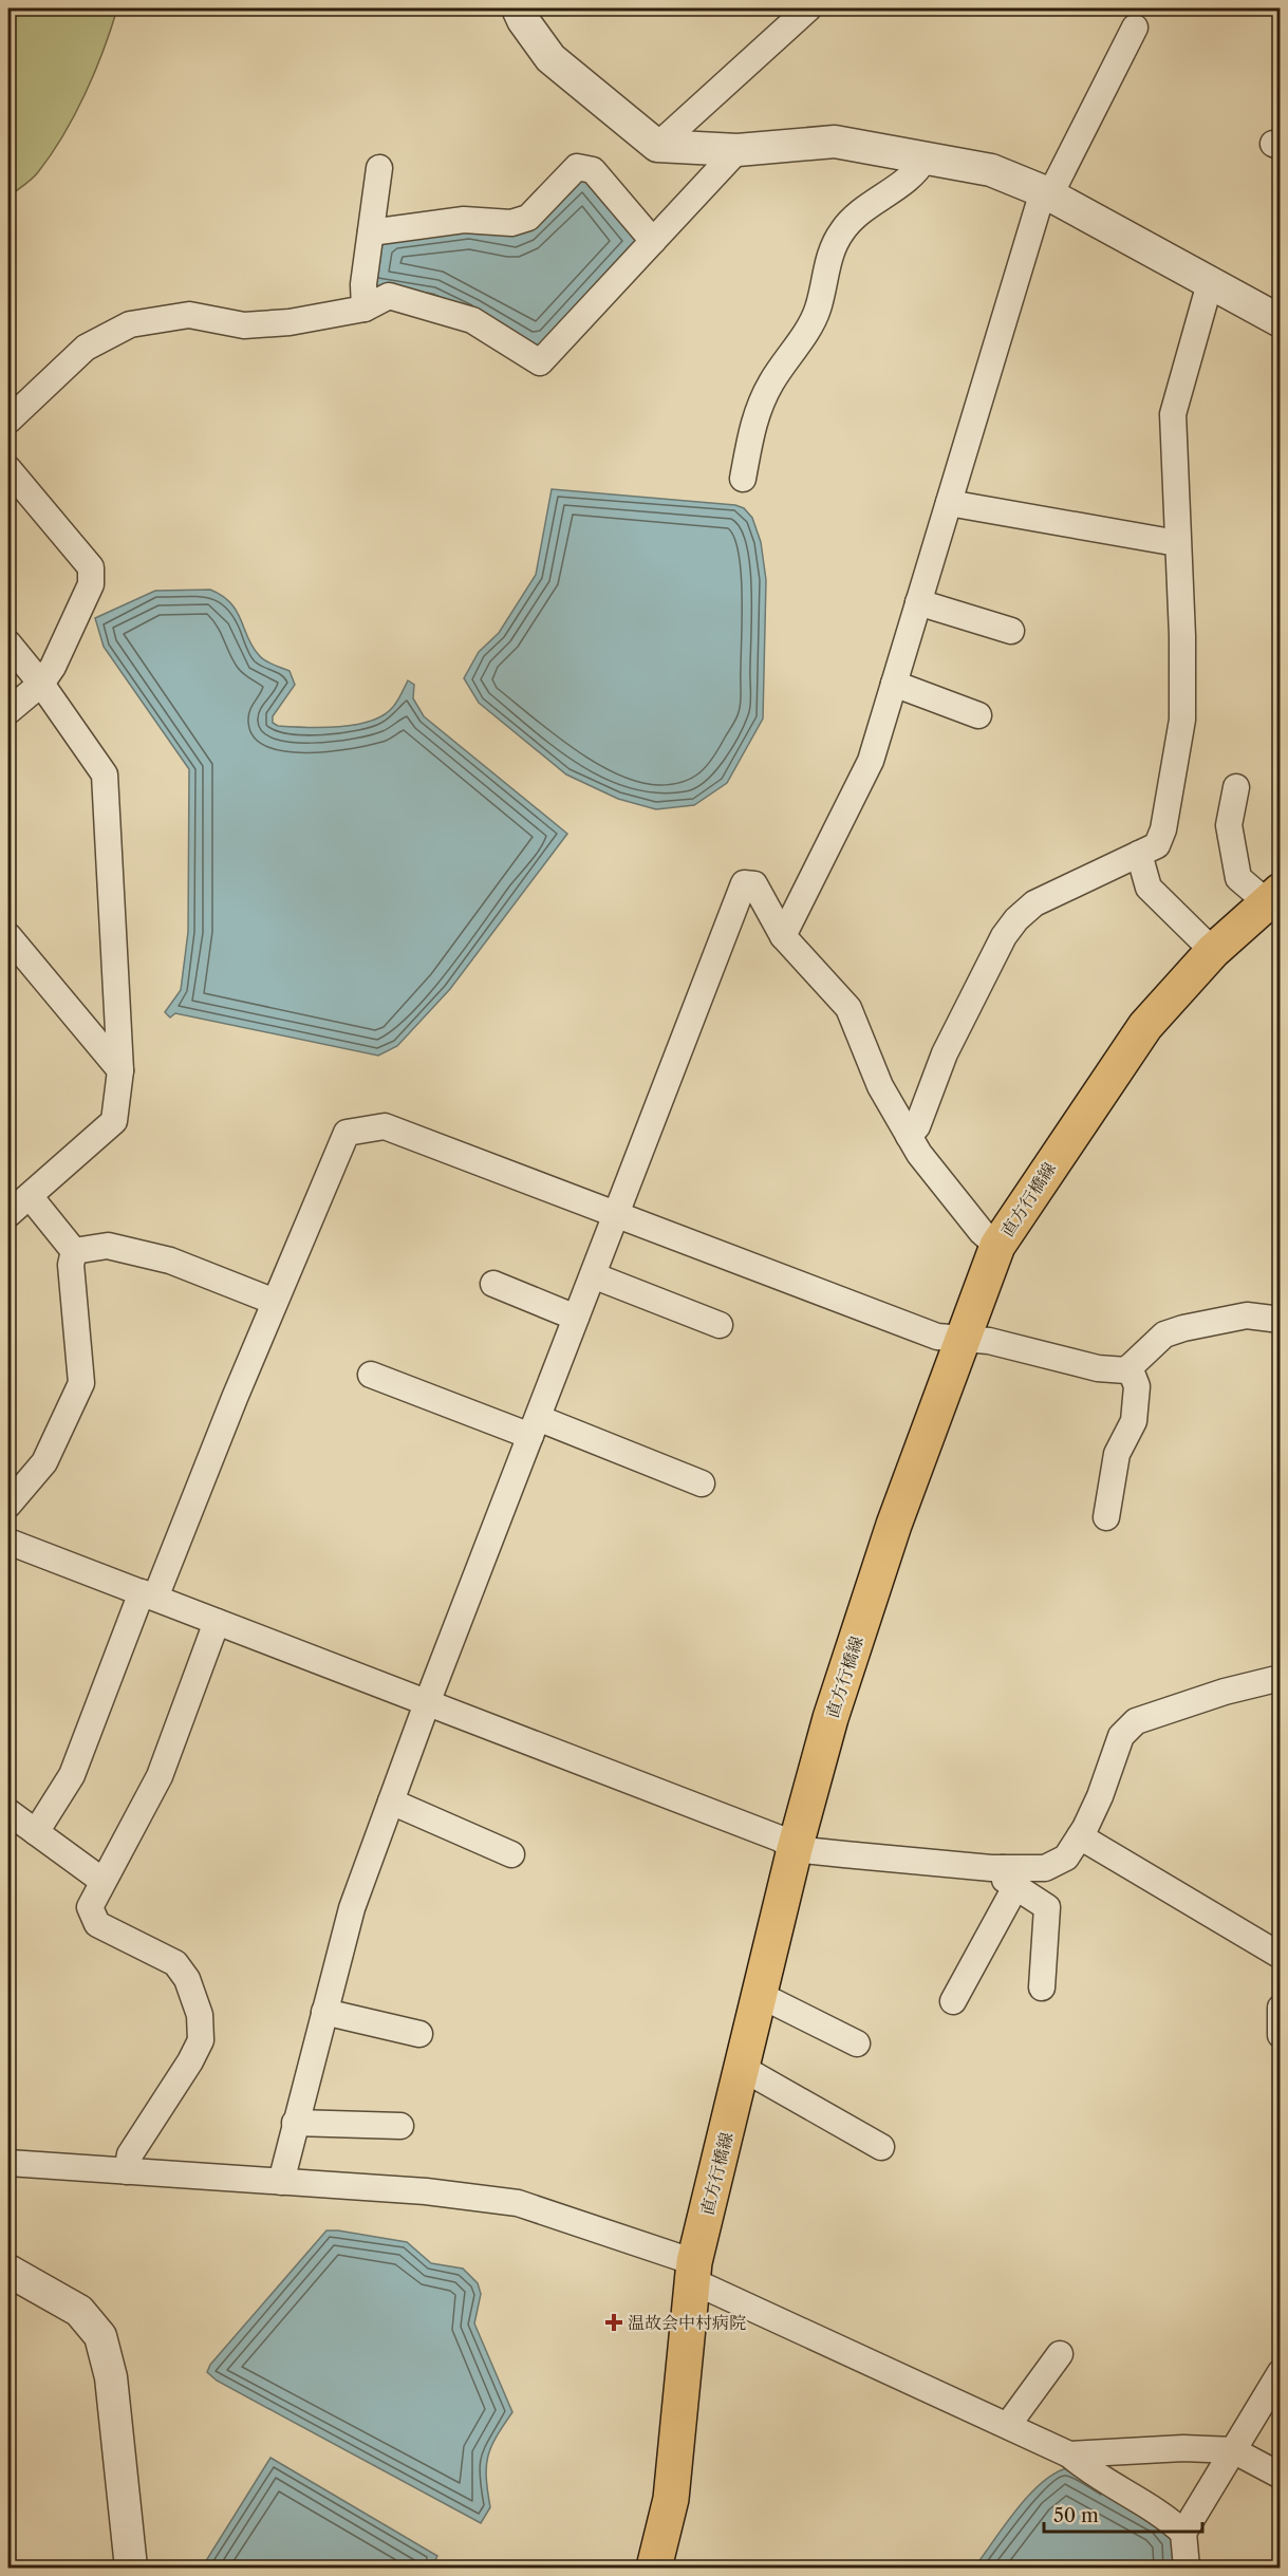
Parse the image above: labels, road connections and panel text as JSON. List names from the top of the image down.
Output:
{
  "streets": {
    "main road": ["直方行橋線"]
  },
  "places": {
    "health": ["温故会中村病院"]
  },
  "scale_bar": "50 m"
}
